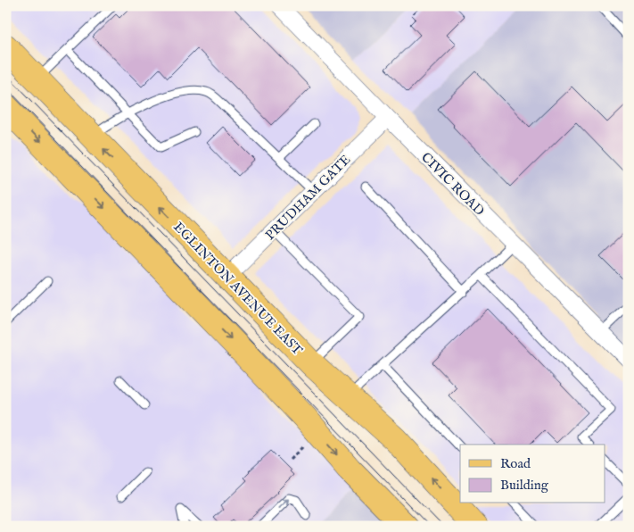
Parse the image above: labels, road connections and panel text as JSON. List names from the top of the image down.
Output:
{
  "streets": {
    "main road": ["EGLINTON AVENUE EAST"],
    "street": ["CIVIC ROAD", "PRUDHAM GATE"]
  },
  "crossings": [
    ["CIVIC ROAD", "PRUDHAM GATE"],
    ["PRUDHAM GATE", "EGLINTON AVENUE EAST"]
  ],
  "legend": ["Road", "Building"]
}
